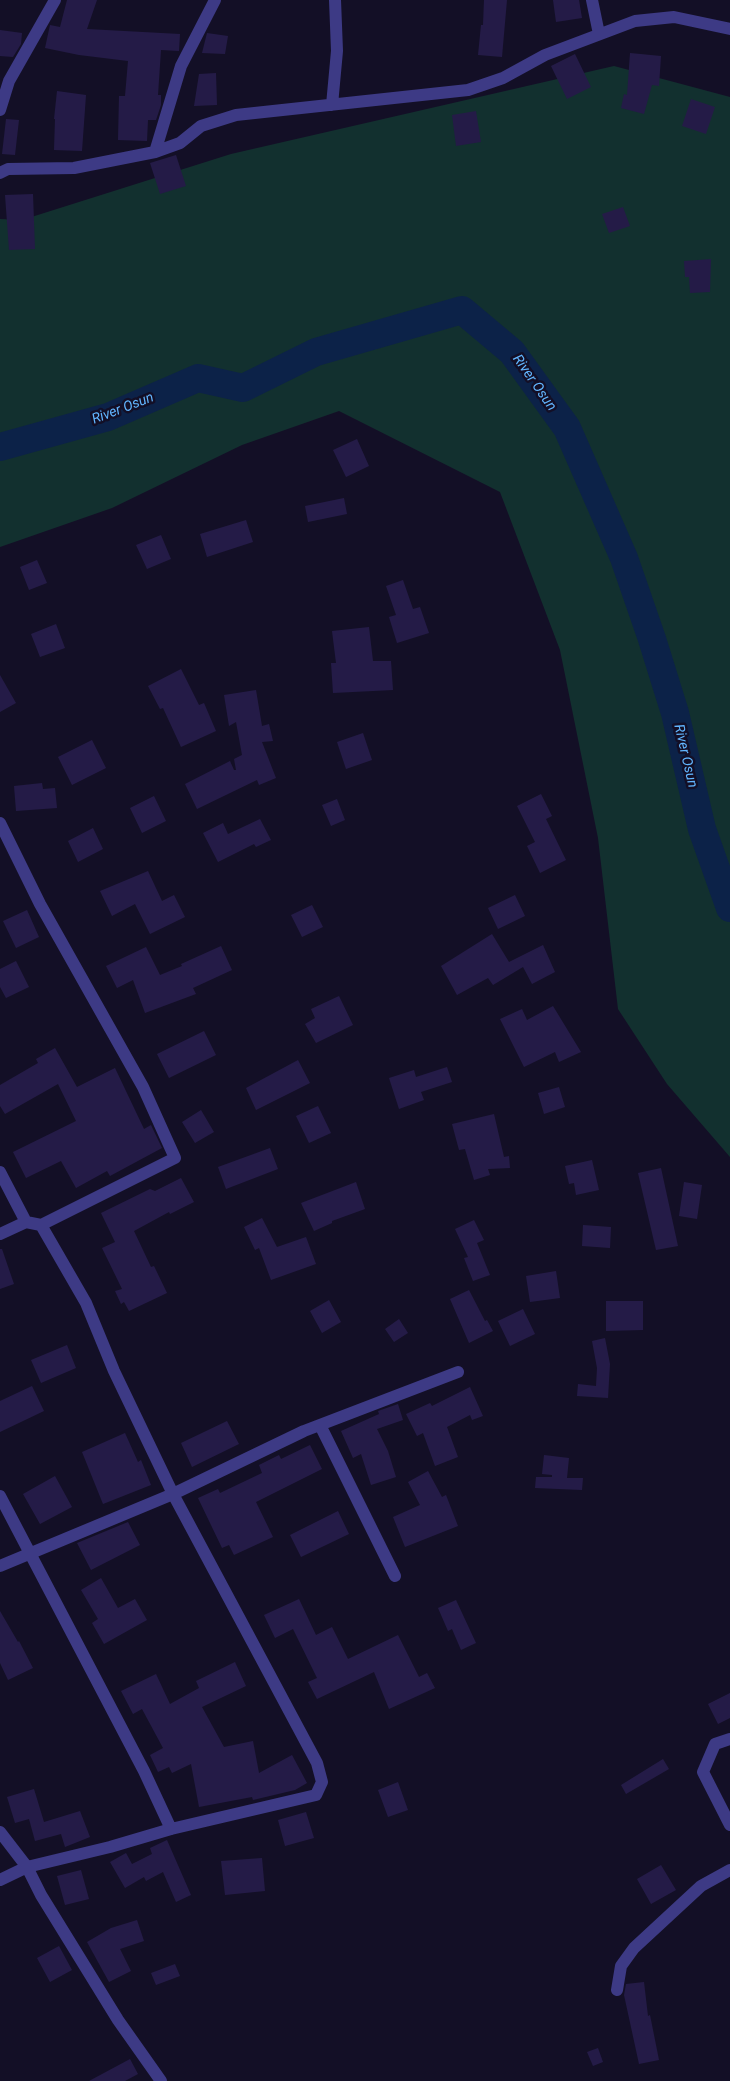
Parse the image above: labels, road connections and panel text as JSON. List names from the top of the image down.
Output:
{
  "water": ["River Osun"]
}
